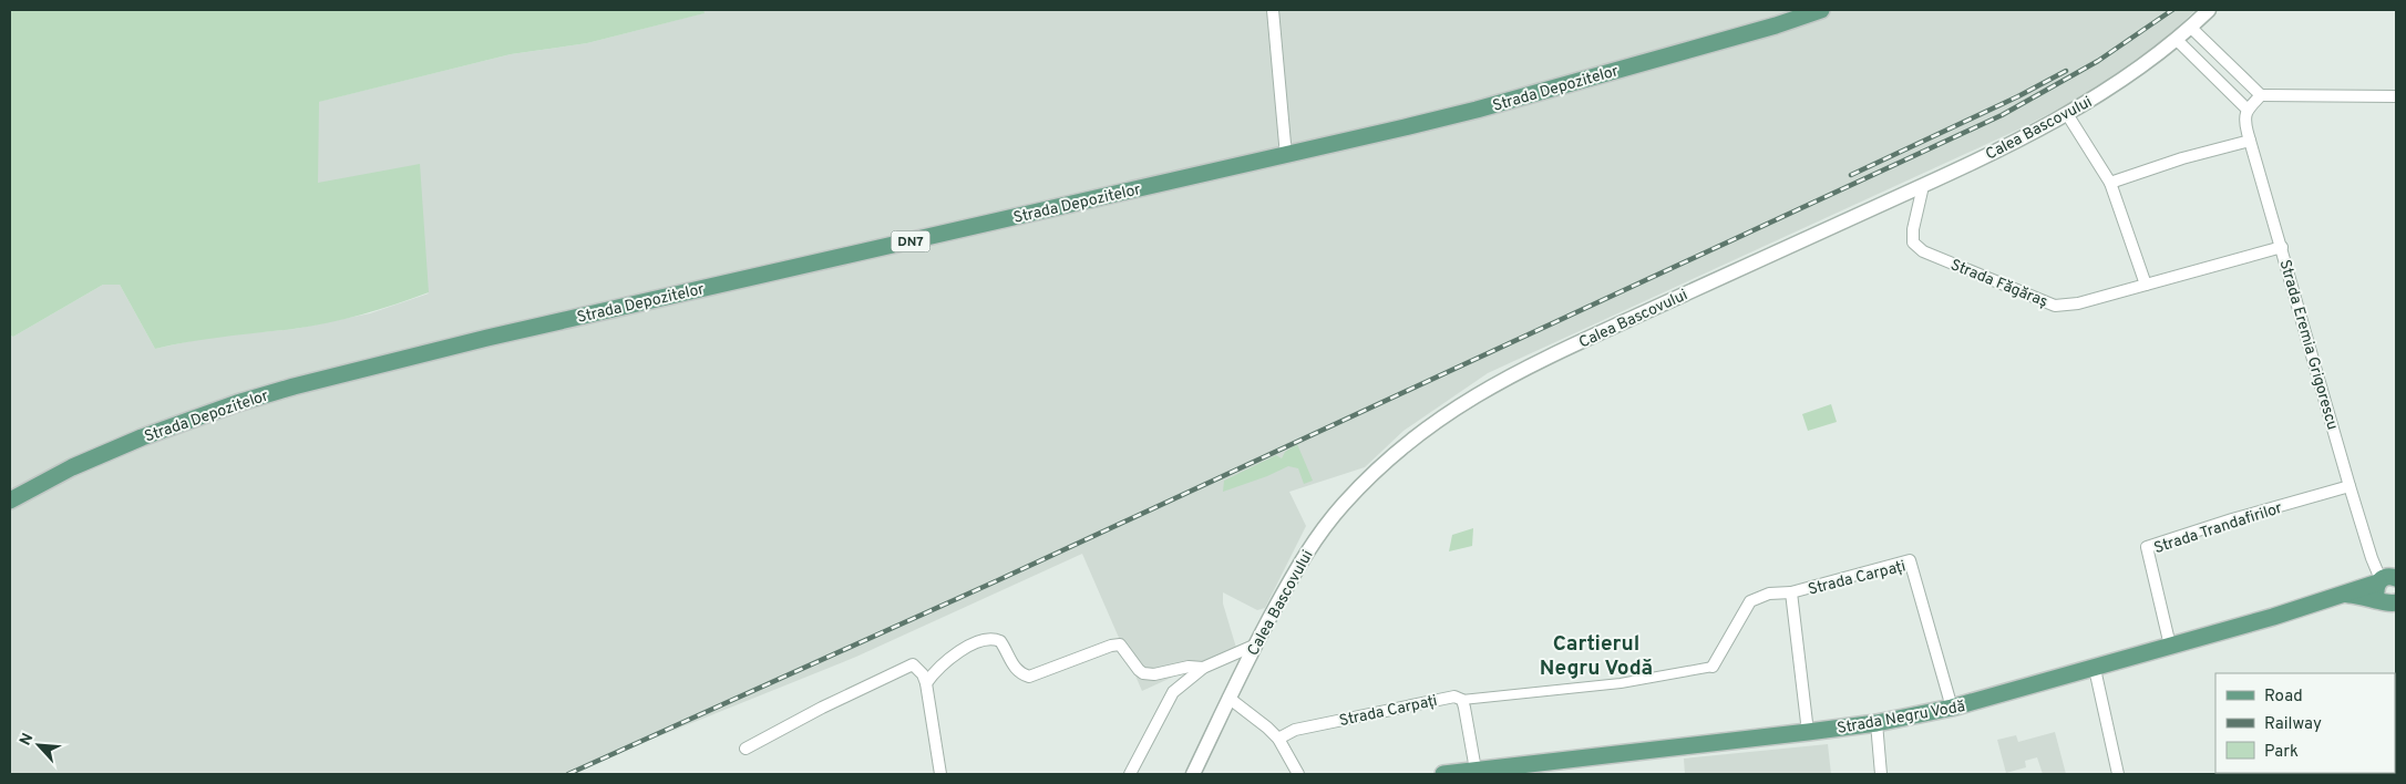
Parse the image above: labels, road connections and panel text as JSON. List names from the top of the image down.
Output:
{
  "streets": {
    "main road": ["Strada Depozitelor", "DN7", "Strada Negru Vodă"],
    "street": [
      "Calea Bascovului",
      "Strada Făgăraș",
      "Strada Eremia Grigorescu",
      "Strada Trandafirilor",
      "Strada Carpați"
    ]
  },
  "crossings": [
    ["Calea Bascovului", "Strada Făgăraș"],
    ["Strada Făgăraș", "Strada Eremia Grigorescu"],
    ["Strada Eremia Grigorescu", "Strada Trandafirilor"],
    ["Strada Eremia Grigorescu", "Strada Negru Vodă"],
    ["Strada Trandafirilor", "Strada Negru Vodă"],
    ["Strada Carpați", "Strada Negru Vodă"]
  ],
  "districts": ["Cartierul Negru Vodă"],
  "legend": ["Road", "Railway", "Park"],
  "north": "top left"
}
